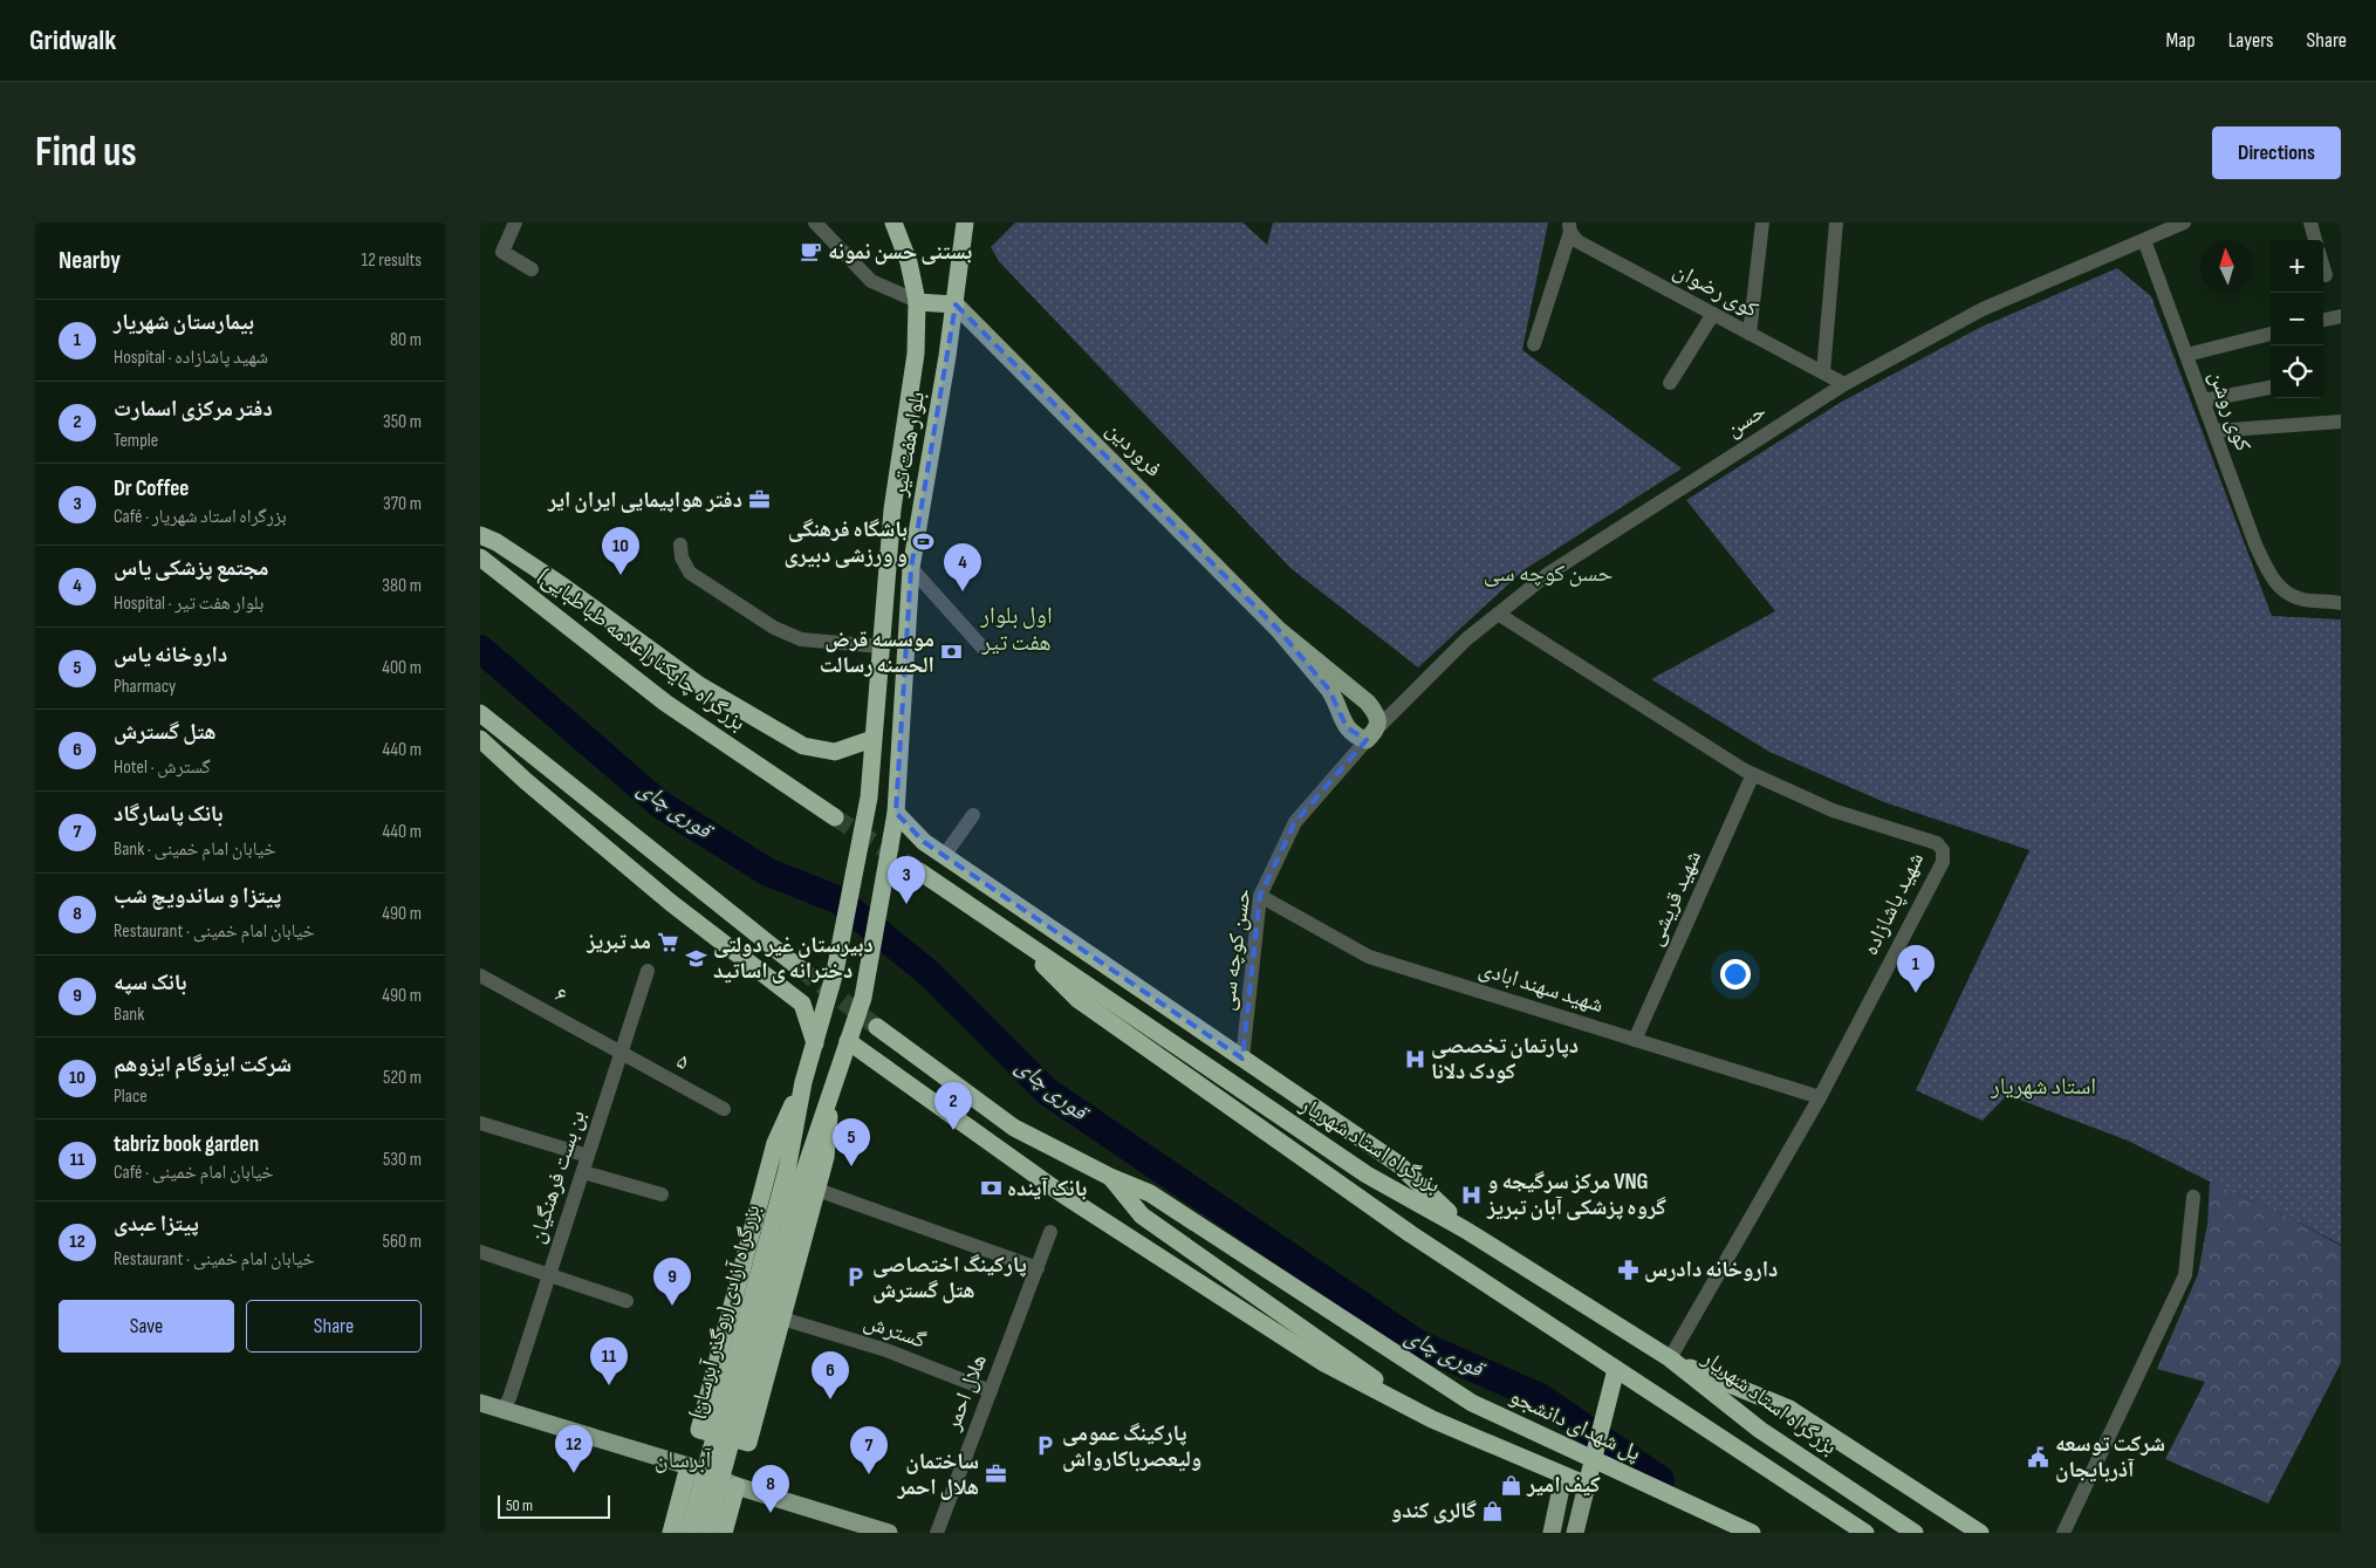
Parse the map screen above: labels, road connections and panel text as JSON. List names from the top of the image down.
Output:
{
  "streets": {
    "highway": [
      "بلوار هفت تیر",
      "بزرگراه چایکنار(علامه طباطبایی)",
      "بزرگراه استاد شهریار",
      "بزرگراه آزادی (روگذر آبرسان)",
      "پل شهدای دانشجو"
    ],
    "main road": ["فروردین"],
    "street": [
      "کوی رضوان",
      "کوی روشن",
      "حسن",
      "شهید قریشی",
      "شهید پاشازاده",
      "حسن کوچه سی",
      "شهید سهند ابادی",
      "۶",
      "۵",
      "بن بست فرهنگیان",
      "گسترش",
      "هلال احمر"
    ]
  },
  "crossings": [
    ["کوی رضوان", "حسن"],
    ["کوی روشن", "حسن"],
    ["حسن", "فروردین"],
    ["حسن", "شهید پاشازاده"],
    ["حسن", "حسن کوچه سی"],
    ["بلوار هفت تیر", "فروردین"],
    ["فروردین", "حسن کوچه سی"],
    ["شهید قریشی", "شهید پاشازاده"],
    ["شهید قریشی", "شهید سهند ابادی"],
    ["شهید پاشازاده", "شهید سهند ابادی"],
    ["شهید پاشازاده", "بزرگراه استاد شهریار"],
    ["حسن کوچه سی", "شهید سهند ابادی"],
    ["۶", "۵"],
    ["۶", "بن بست فرهنگیان"],
    ["۵", "بن بست فرهنگیان"],
    ["گسترش", "هلال احمر"]
  ],
  "districts": [
    "حسن کوچه سی",
    "اول بلوار هفت تیر",
    "استاد شهریار",
    "آبرسان"
  ],
  "water": ["قوری چای"],
  "places": {
    "cafe": ["بستنی حسن نمونه"],
    "office": ["دفتر هواپیمایی ایران ایر", "ساختمان هلال احمر"],
    "sports": ["باشگاه فرهنگی و ورزشی دبیری"],
    "bank": ["موسسه قرض الحسنه رسالت", "بانک آینده"],
    "supermarket": ["مد تبریز"],
    "school or university": ["دبیرستان غیر دولتی دخترانه ی اساتید"],
    "hospital": ["دپارتمان تخصصی کودک دلانا", "مرکز سرگیجه و VNG گروه پزشکی آبان تبریز"],
    "pharmacy": ["داروخانه دادرس"],
    "parking": ["پارکینگ اختصاصی هتل گسترش", "پارکینگ عمومی ولیعصرباکارواش"],
    "public building": ["شرکت توسعه آذربایجان"],
    "shop": ["کیف امیر", "گالری کندو"]
  },
  "scale_bar": "50 m",
  "north": "top",
  "page": {
    "header": "Gridwalk",
    "nav": ["Map", "Layers", "Share"],
    "buttons": [
      "Directions",
      ["Save", "Share"]
    ],
    "title": "Find us",
    "heading": ["Nearby", "12 results"],
    "map_buttons": ["+", "−"],
    "list": [
      {
        "mark": "1",
        "name": "بیمارستان شهریار",
        "note": "Hospital · شهید پاشازاده",
        "value": "80 m"
      },
      {
        "mark": "2",
        "name": "دفتر مرکزی اسمارت",
        "note": "Temple",
        "value": "350 m"
      },
      {
        "mark": "3",
        "name": "Dr Coffee",
        "note": "Café · بزرگراه استاد شهریار",
        "value": "370 m"
      },
      {
        "mark": "4",
        "name": "مجتمع پزشکی یاس",
        "note": "Hospital · بلوار هفت تیر",
        "value": "380 m"
      },
      {
        "mark": "5",
        "name": "داروخانه یاس",
        "note": "Pharmacy",
        "value": "400 m"
      },
      {
        "mark": "6",
        "name": "هتل گسترش",
        "note": "Hotel · گسترش",
        "value": "440 m"
      },
      {
        "mark": "7",
        "name": "بانک پاسارگاد",
        "note": "Bank · خیابان امام خمینی",
        "value": "440 m"
      },
      {
        "mark": "8",
        "name": "پیتزا و ساندویچ شب",
        "note": "Restaurant · خیابان امام خمینی",
        "value": "490 m"
      },
      {
        "mark": "9",
        "name": "بانک سپه",
        "note": "Bank",
        "value": "490 m"
      },
      {
        "mark": "10",
        "name": "شرکت ایزوگام ایزوهم",
        "note": "Place",
        "value": "520 m"
      },
      {
        "mark": "11",
        "name": "tabriz book garden",
        "note": "Café · خیابان امام خمینی",
        "value": "530 m"
      },
      {
        "mark": "12",
        "name": "پیتزا عبدی",
        "note": "Restaurant · خیابان امام خمینی",
        "value": "560 m"
      }
    ],
    "pins": [
      "10",
      "4",
      "3",
      "1",
      "2",
      "5",
      "9",
      "11",
      "6",
      "12",
      "7",
      "8"
    ],
    "scale": "50 m"
  }
}
